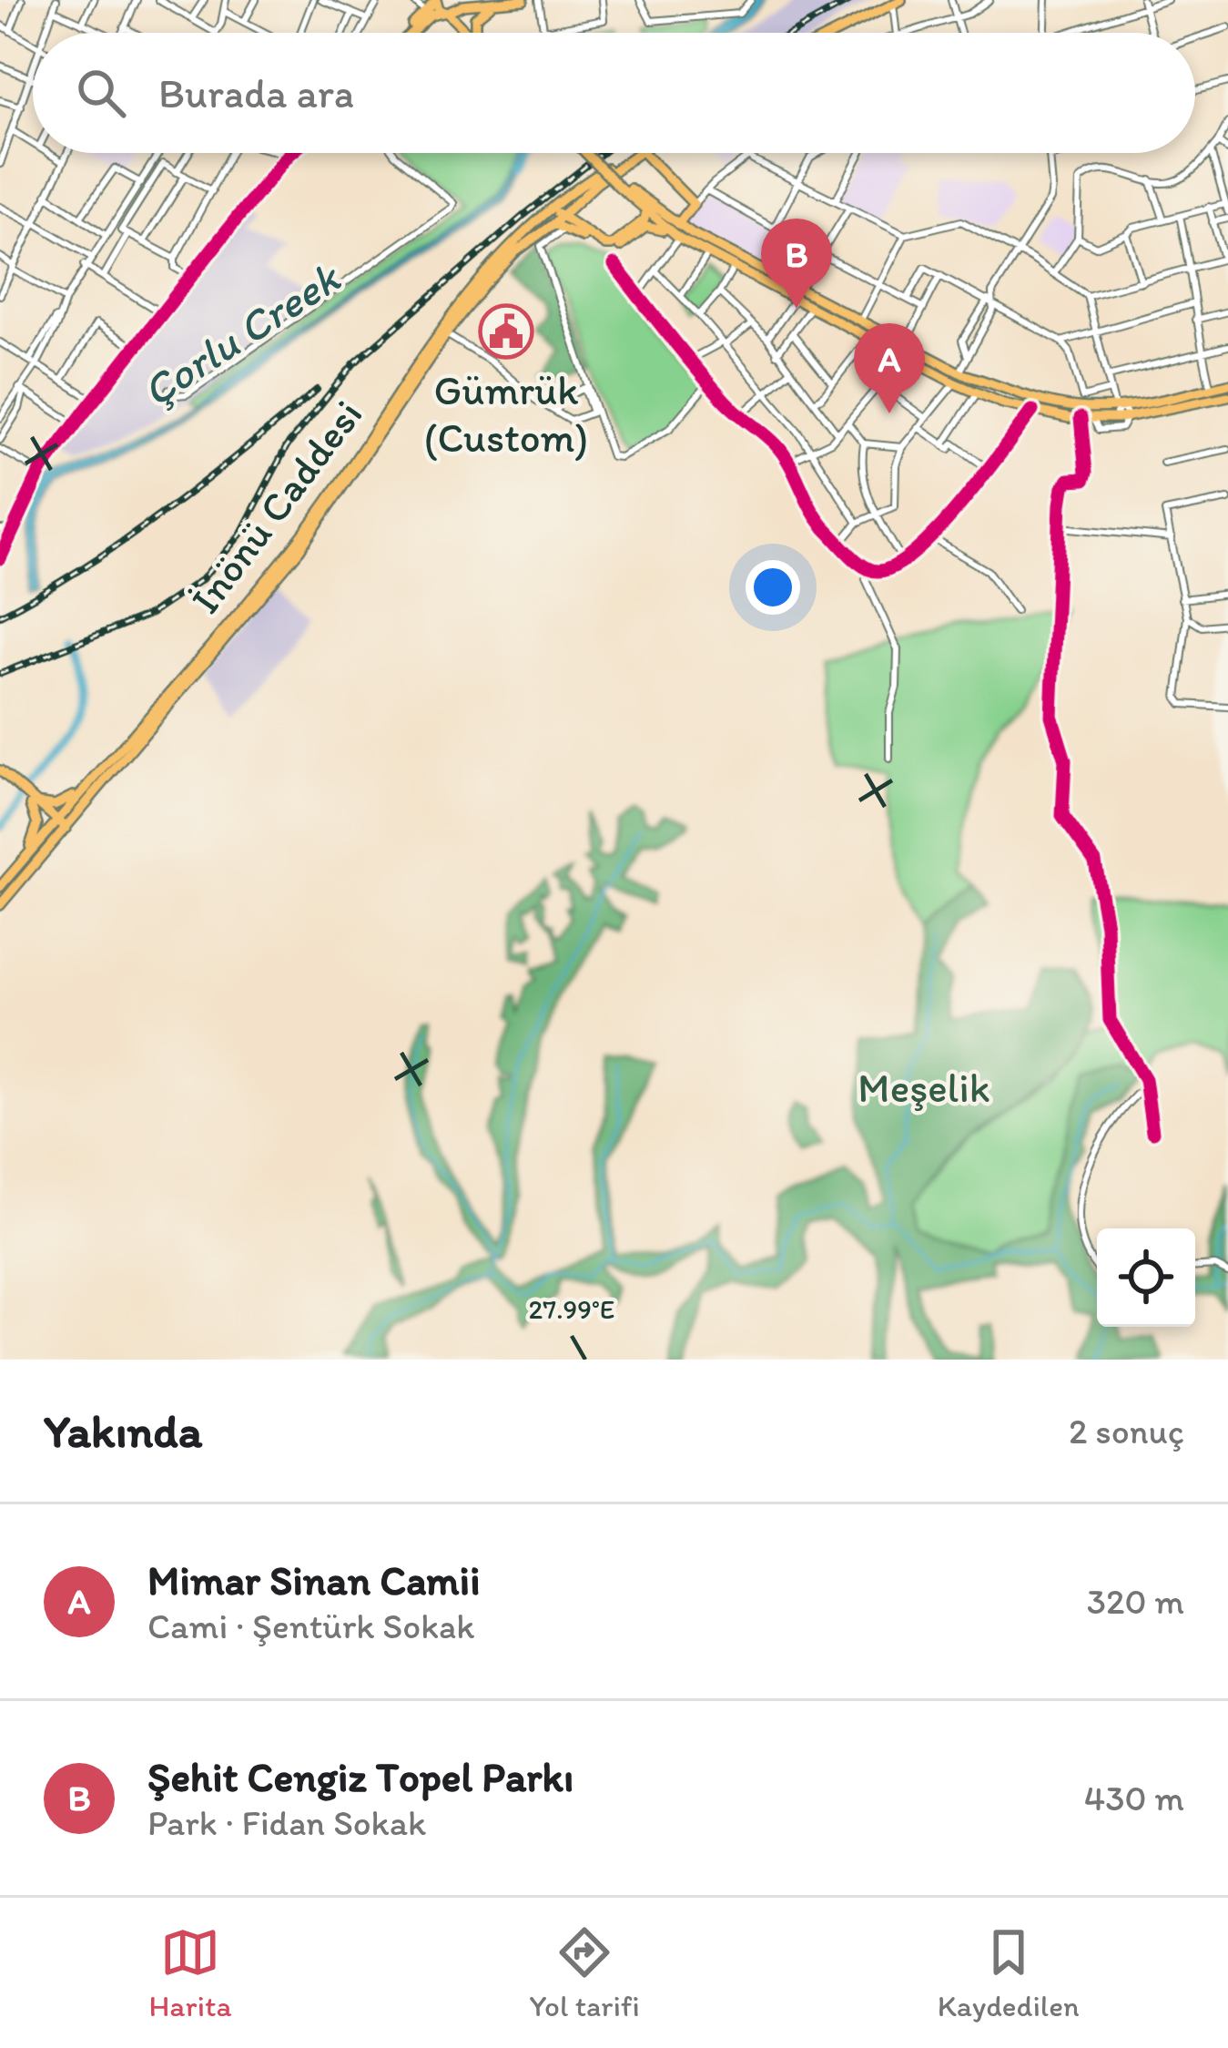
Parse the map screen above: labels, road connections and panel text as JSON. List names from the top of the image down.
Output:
{
  "streets": {
    "main road": ["İnönü Caddesi"]
  },
  "water": ["Çorlu Creek"],
  "parks": ["Meşelik"],
  "places": {
    "public building": ["Gümrük (Custom)"]
  },
  "page": {
    "search": "Burada ara",
    "pins": ["B", "A"],
    "heading": ["Yakında", "2 sonuç"],
    "list": [
      {
        "mark": "A",
        "name": "Mimar Sinan Camii",
        "note": "Cami · Şentürk Sokak",
        "value": "320 m"
      },
      {
        "mark": "B",
        "name": "Şehit Cengiz Topel Parkı",
        "note": "Park · Fidan Sokak",
        "value": "430 m"
      }
    ],
    "nav": ["Harita", "Yol tarifi", "Kaydedilen"]
  },
  "coordinates": ["27.99°E"]
}
